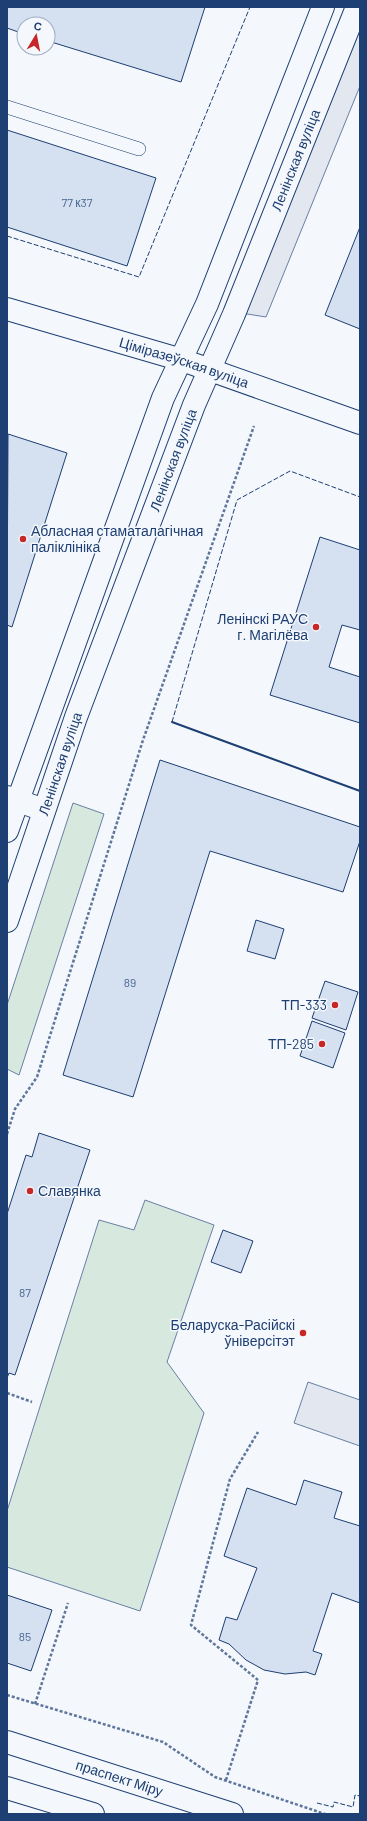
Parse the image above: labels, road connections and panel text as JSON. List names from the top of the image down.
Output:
{
  "streets": {
    "main road": ["Ленінская вуліца", "Ціміразеўская вуліца", "праспект Міру"]
  },
  "crossings": [
    ["Ленінская вуліца", "Ціміразеўская вуліца"]
  ],
  "places": [
    "Абласная стаматалагічная паліклініка",
    "Ленінскі РАУС г. Магілёва",
    "ТП-333",
    "ТП-285",
    "Славянка",
    "Беларуска-Расійскі ўніверсітэт"
  ],
  "house_numbers": [
    "77 к37",
    "89",
    "87",
    "85"
  ],
  "north": "top"
}
